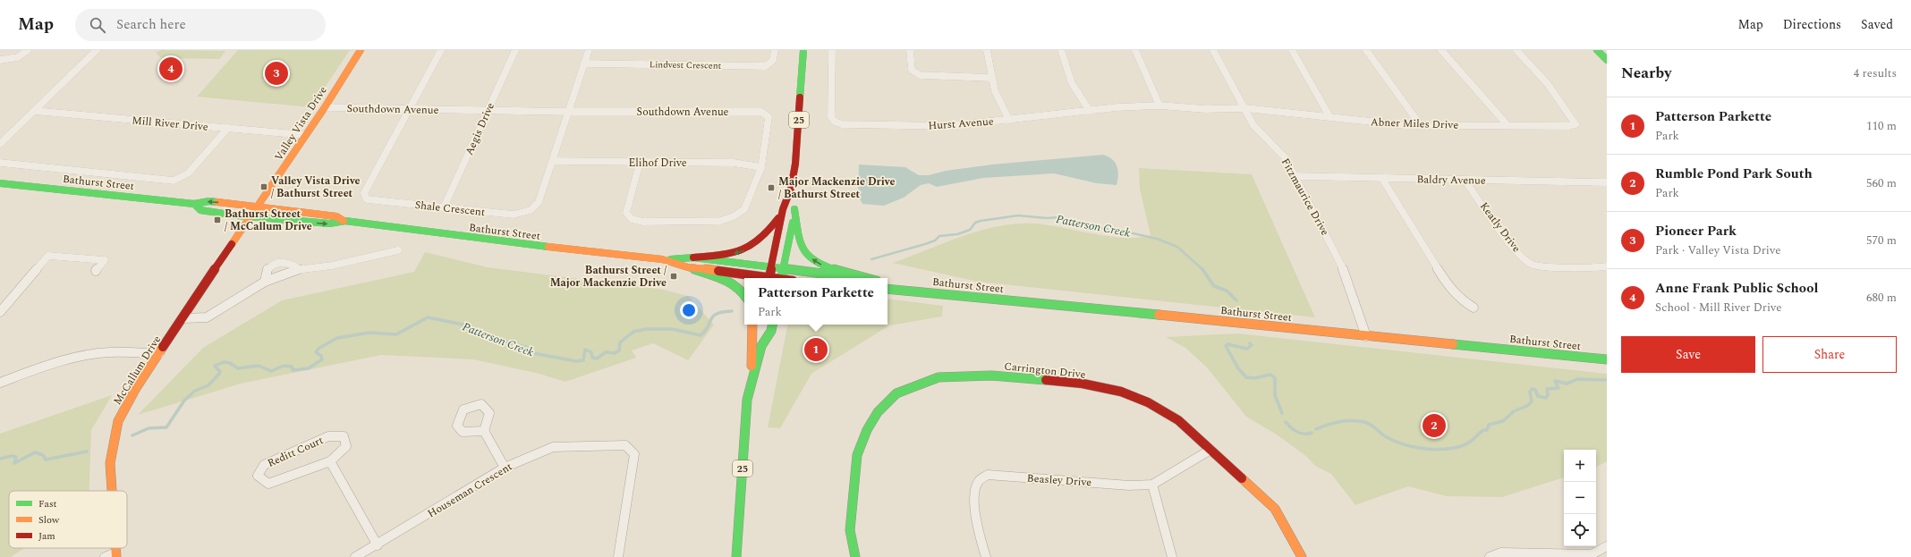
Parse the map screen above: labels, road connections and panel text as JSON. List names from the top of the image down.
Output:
{
  "streets": {
    "main road": [
      "25",
      "Valley Vista Drive",
      "Bathurst Street",
      "McCallum Drive",
      "Carrington Drive"
    ],
    "street": [
      "Lindvest Crescent",
      "Southdown Avenue",
      "Mill River Drive",
      "Hurst Avenue",
      "Abner Miles Drive",
      "Aegis Drive",
      "Elihof Drive",
      "Baldry Avenue",
      "Fitzmaurice Drive",
      "Shale Crescent",
      "Keatly Drive",
      "Reditt Court",
      "Beasley Drive",
      "Houseman Crescent"
    ]
  },
  "crossings": [
    ["Lindvest Crescent", "Shale Crescent"],
    ["Southdown Avenue", "Valley Vista Drive"],
    ["Southdown Avenue", "Aegis Drive"],
    ["Southdown Avenue", "Elihof Drive"],
    ["Southdown Avenue", "Shale Crescent"],
    ["25", "Bathurst Street"],
    ["Mill River Drive", "Valley Vista Drive"],
    ["Valley Vista Drive", "Bathurst Street"],
    ["Valley Vista Drive", "McCallum Drive"],
    ["Hurst Avenue", "Abner Miles Drive"],
    ["Abner Miles Drive", "Fitzmaurice Drive"],
    ["Aegis Drive", "Shale Crescent"],
    ["Elihof Drive", "Shale Crescent"],
    ["Baldry Avenue", "Fitzmaurice Drive"],
    ["Baldry Avenue", "Keatly Drive"],
    ["Bathurst Street", "Fitzmaurice Drive"],
    ["Bathurst Street", "McCallum Drive"],
    ["Carrington Drive", "Beasley Drive"]
  ],
  "water": ["Patterson Creek"],
  "places": {
    "transit": [
      "Valley Vista Drive / Bathurst Street",
      "Major Mackenzie Drive / Bathurst Street",
      "Bathurst Street / McCallum Drive",
      "Bathurst Street / Major Mackenzie Drive"
    ]
  },
  "legend": ["Fast", "Slow", "Jam"],
  "page": {
    "header": "Map",
    "search": "Search here",
    "nav": ["Map", "Directions", "Saved"],
    "heading": ["Nearby", "4 results"],
    "pins": [
      "4",
      "3",
      "1",
      "2"
    ],
    "list": [
      {
        "mark": "1",
        "name": "Patterson Parkette",
        "note": "Park",
        "value": "110 m"
      },
      {
        "mark": "2",
        "name": "Rumble Pond Park South",
        "note": "Park",
        "value": "560 m"
      },
      {
        "mark": "3",
        "name": "Pioneer Park",
        "note": "Park · Valley Vista Drive",
        "value": "570 m"
      },
      {
        "mark": "4",
        "name": "Anne Frank Public School",
        "note": "School · Mill River Drive",
        "value": "680 m"
      }
    ],
    "popup": ["Patterson Parkette", "Park"],
    "buttons": ["Save", "Share"],
    "map_buttons": ["+", "−"]
  }
}
